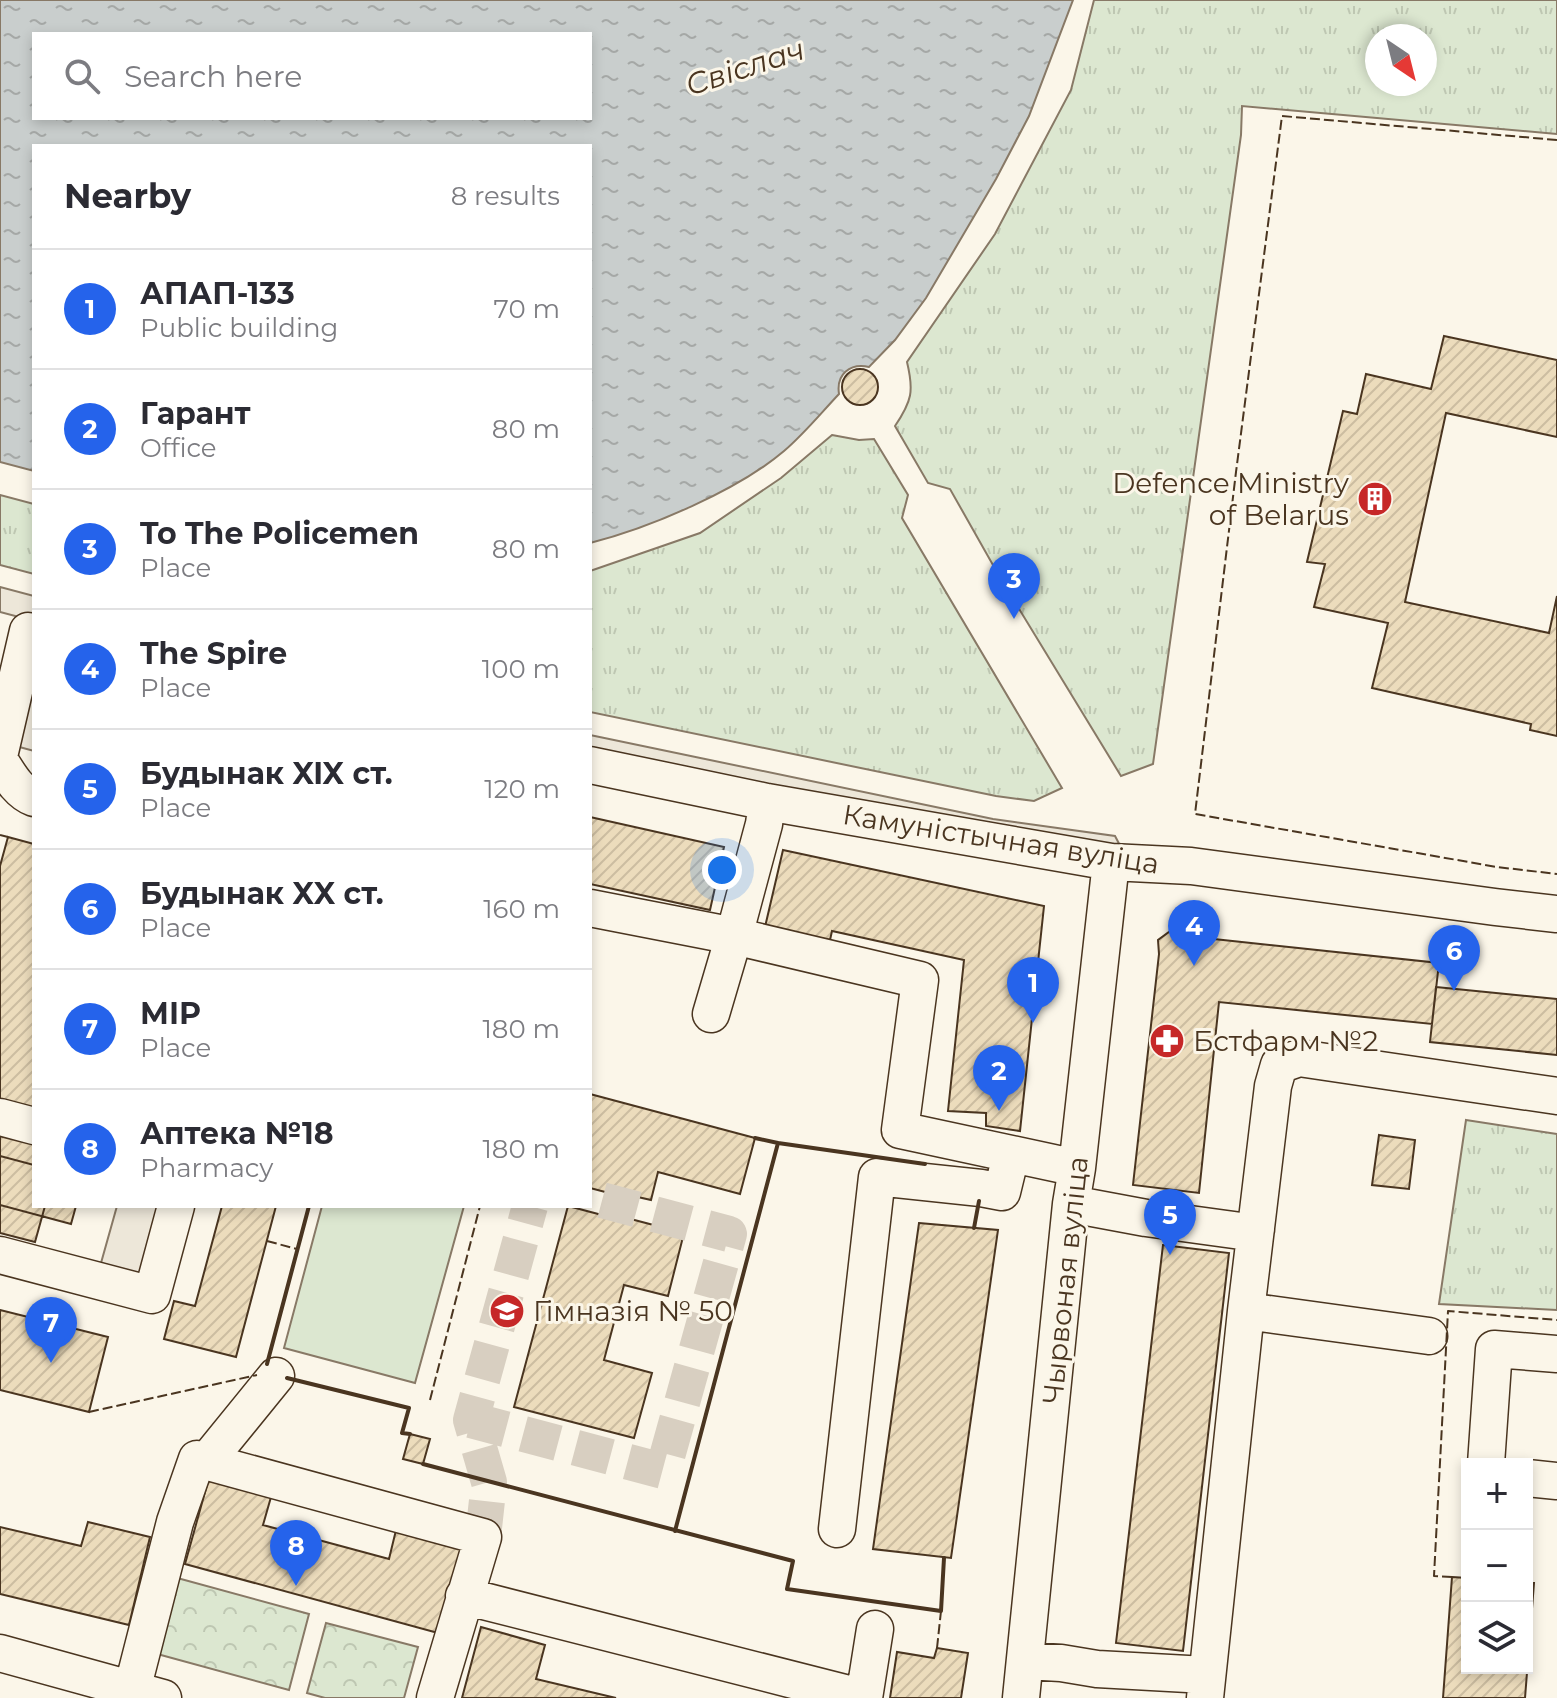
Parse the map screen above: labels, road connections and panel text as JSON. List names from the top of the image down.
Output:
{
  "streets": {
    "street": ["Камуністычная вуліца", "Чырвоная вуліца"]
  },
  "crossings": [
    ["Камуністычная вуліца", "Чырвоная вуліца"]
  ],
  "water": ["Свіслач"],
  "places": {
    "building": ["Defence Ministry of Belarus"],
    "pharmacy": ["Бстфарм №2"],
    "school or university": ["Гімназія № 50"]
  },
  "north": "bottom right",
  "page": {
    "search": "Search here",
    "heading": ["Nearby", "8 results"],
    "list": [
      {
        "mark": "1",
        "name": "АПАП-133",
        "note": "Public building",
        "value": "70 m"
      },
      {
        "mark": "2",
        "name": "Гарант",
        "note": "Office",
        "value": "80 m"
      },
      {
        "mark": "3",
        "name": "To The Policemen",
        "note": "Place",
        "value": "80 m"
      },
      {
        "mark": "4",
        "name": "The Spire",
        "note": "Place",
        "value": "100 m"
      },
      {
        "mark": "5",
        "name": "Будынак XIX ст.",
        "note": "Place",
        "value": "120 m"
      },
      {
        "mark": "6",
        "name": "Будынак XX ст.",
        "note": "Place",
        "value": "160 m"
      },
      {
        "mark": "7",
        "name": "МІР",
        "note": "Place",
        "value": "180 m"
      },
      {
        "mark": "8",
        "name": "Аптека №18",
        "note": "Pharmacy",
        "value": "180 m"
      }
    ],
    "pins": [
      "3",
      "4",
      "6",
      "1",
      "2",
      "5",
      "7",
      "8"
    ],
    "map_buttons": ["+", "−"]
  }
}
